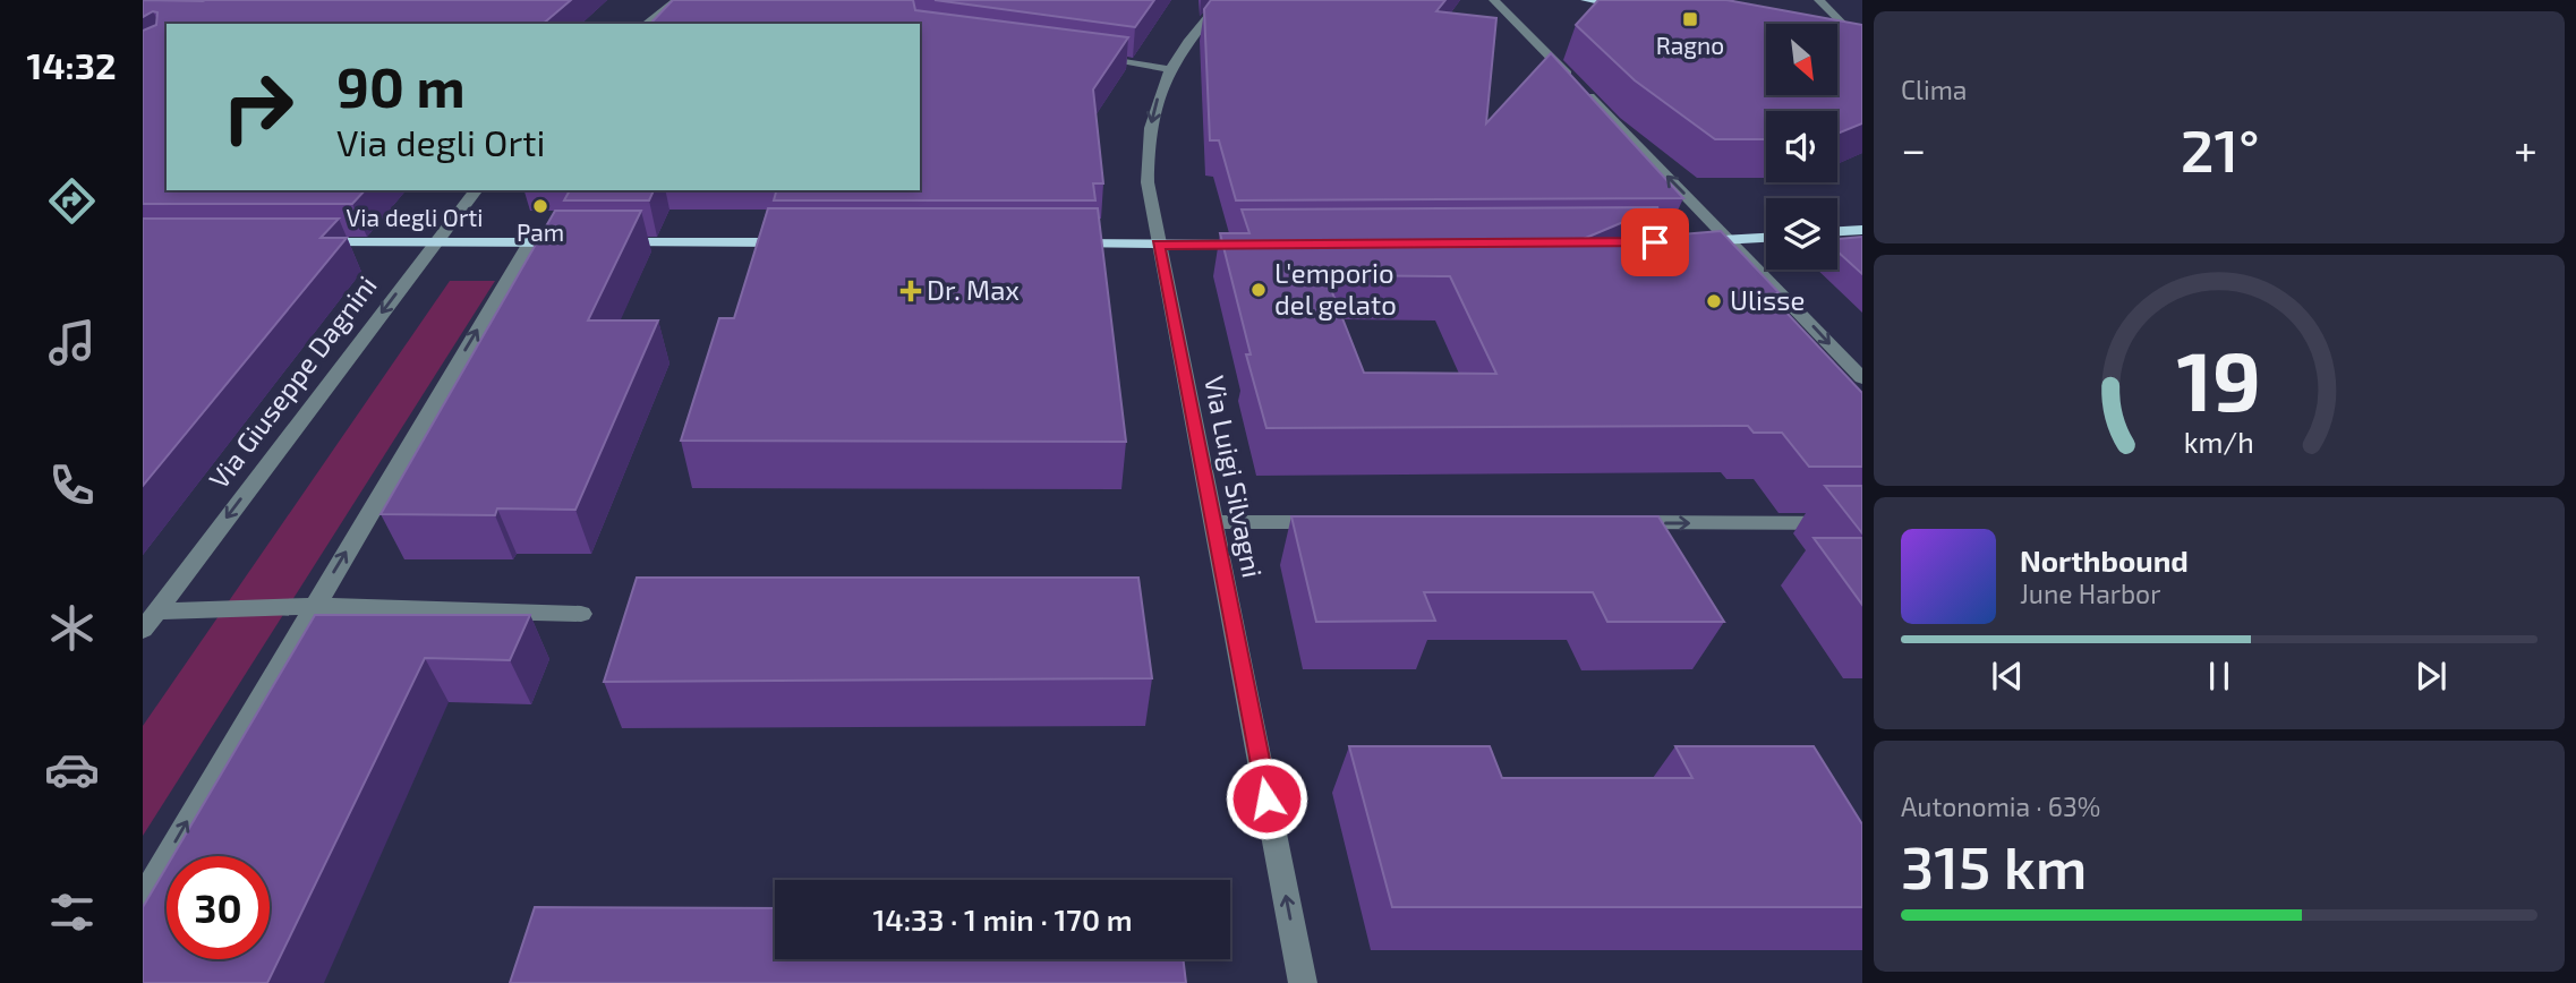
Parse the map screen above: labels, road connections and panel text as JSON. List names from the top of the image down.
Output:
{
  "streets": {
    "main road": ["Via degli Orti"],
    "street": ["Via Giuseppe Dagnini", "Via Luigi Silvagni"]
  },
  "crossings": [
    ["Via degli Orti", "Via Giuseppe Dagnini"]
  ],
  "places": {
    "transit": ["Ragno"],
    "other": ["Pam", "L'emporio del gelato", "Ulisse"],
    "health": ["Dr. Max"]
  },
  "north": "bottom right",
  "page": {
    "tabs": "14:32",
    "tile": [
      "Clima",
      ["Autonomia · 63%", "315 km"]
    ],
    "turn": ["90 m", "Via degli Orti"],
    "heat": ["−", "21°", "+"],
    "song": ["Northbound", "June Harbor"],
    "limit": "30",
    "trip": "14:33 · 1 min · 170 m",
    "gauge": ["19", "km/h"]
  }
}
